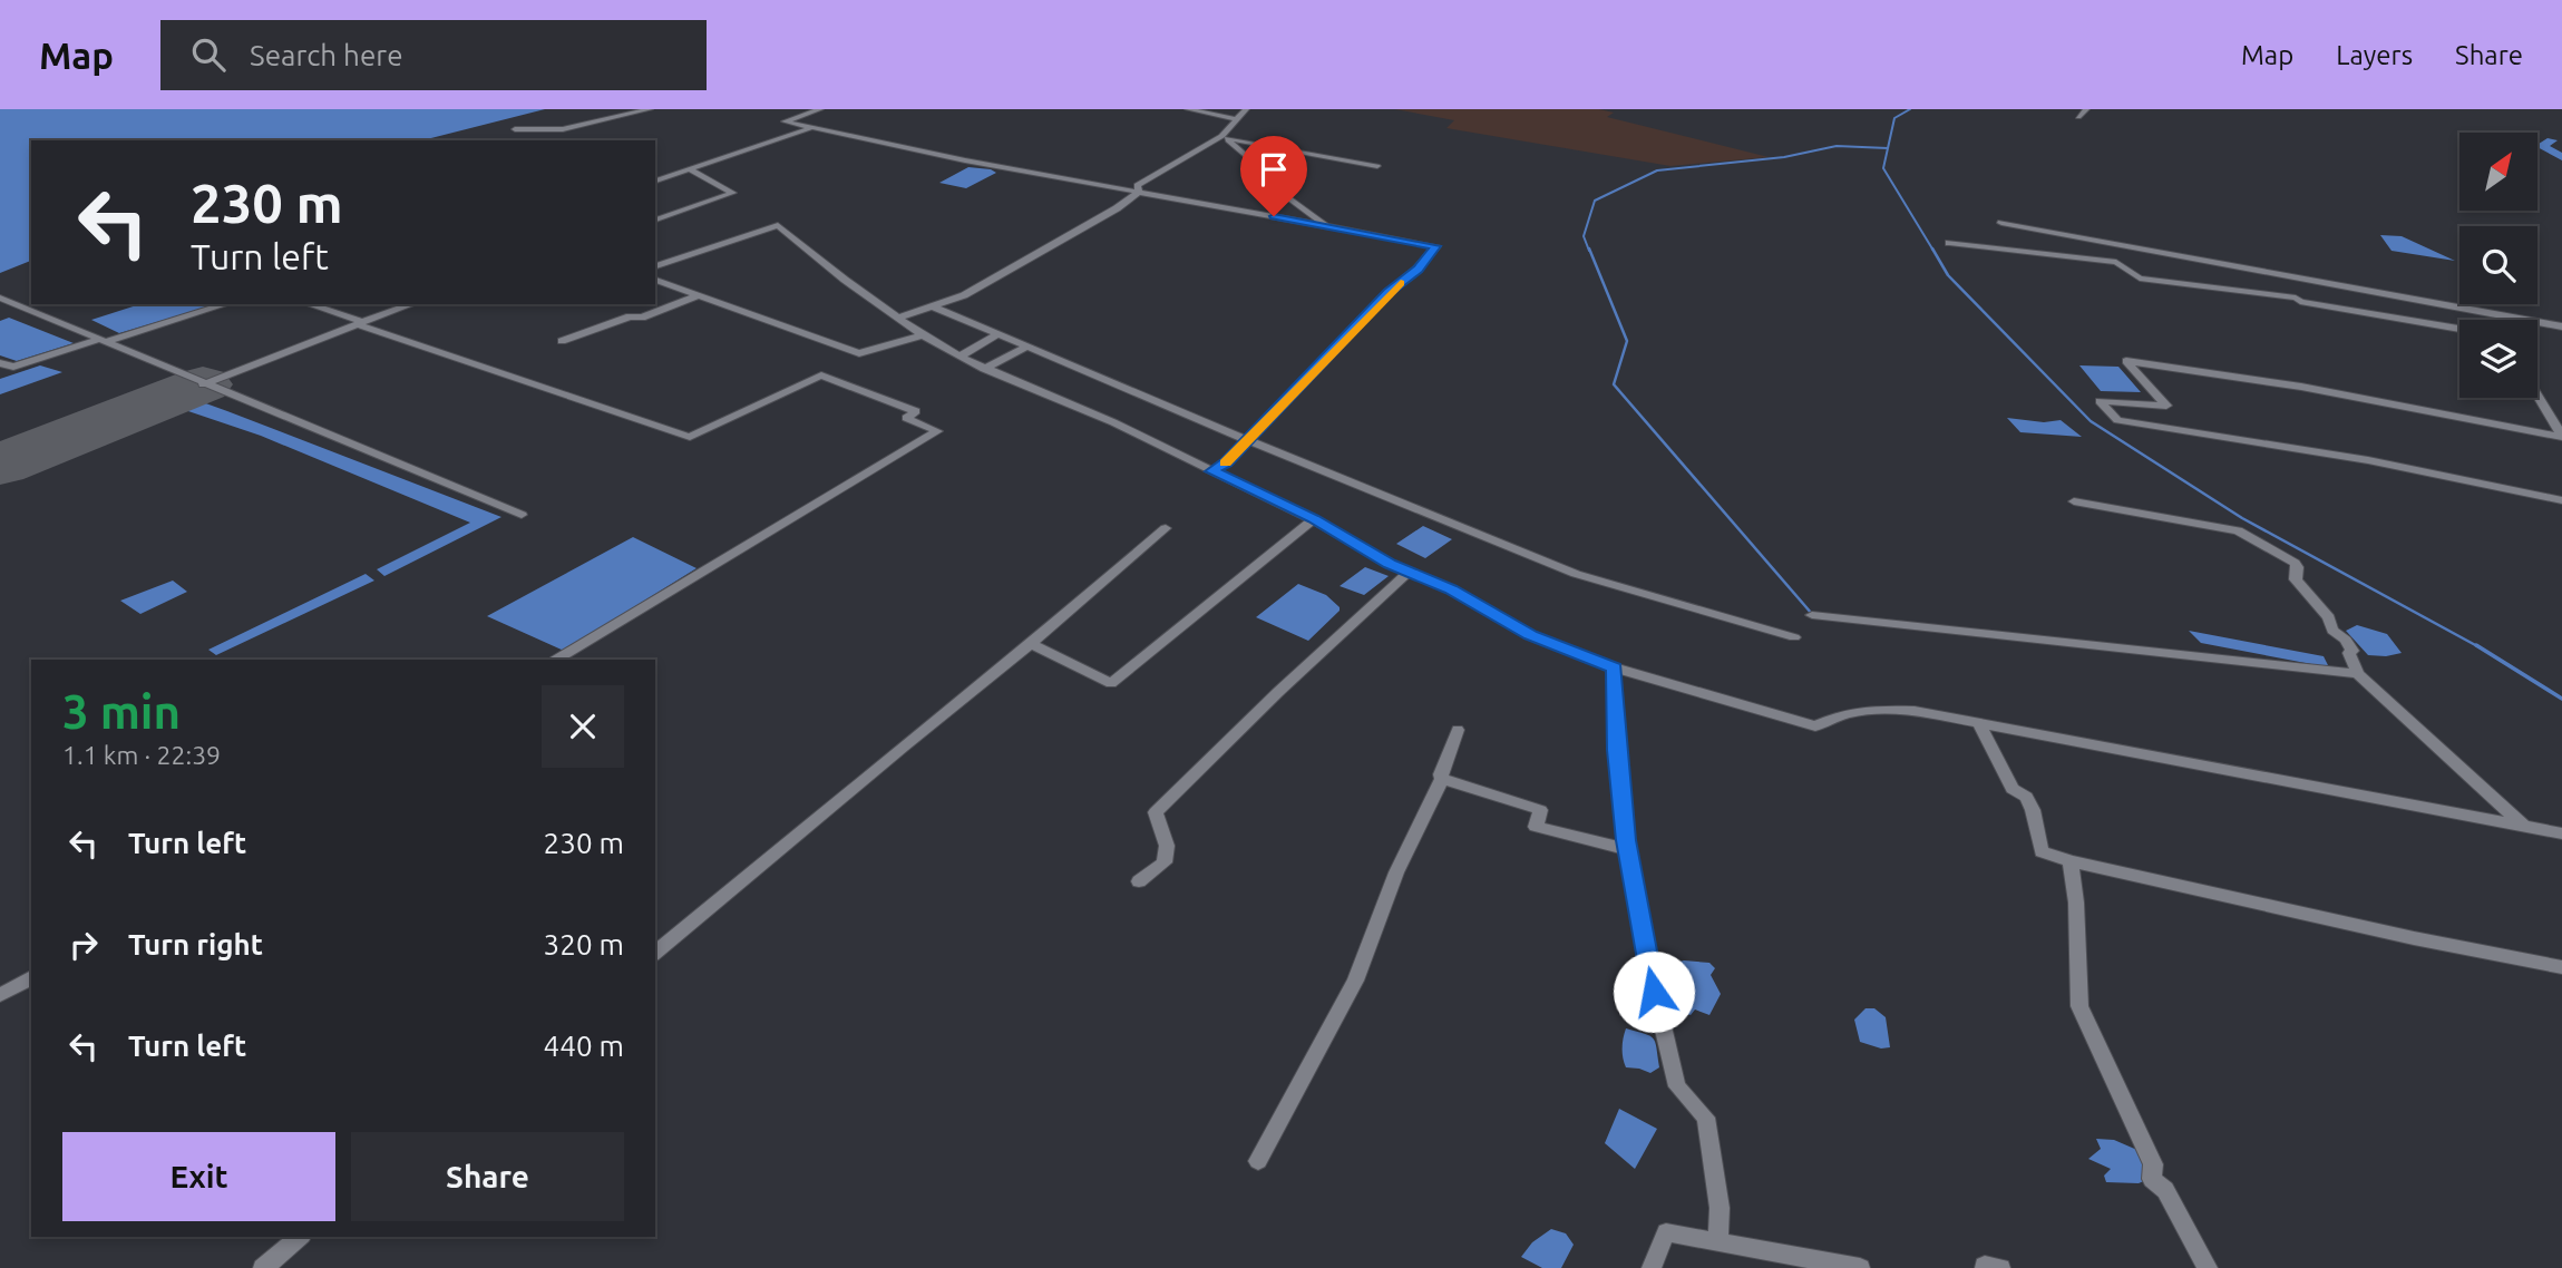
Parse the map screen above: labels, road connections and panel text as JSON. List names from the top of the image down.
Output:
{
  "north": "top right",
  "page": {
    "header": "Map",
    "search": "Search here",
    "nav": ["Map", "Layers", "Share"],
    "turn": ["230 m", "Turn left"],
    "heading": ["3 min", "1.1 km · 22:39"],
    "list": [
      {
        "name": "Turn left",
        "value": "230 m"
      },
      {
        "name": "Turn right",
        "value": "320 m"
      },
      {
        "name": "Turn left",
        "value": "440 m"
      }
    ],
    "buttons": ["Exit", "Share"]
  }
}
